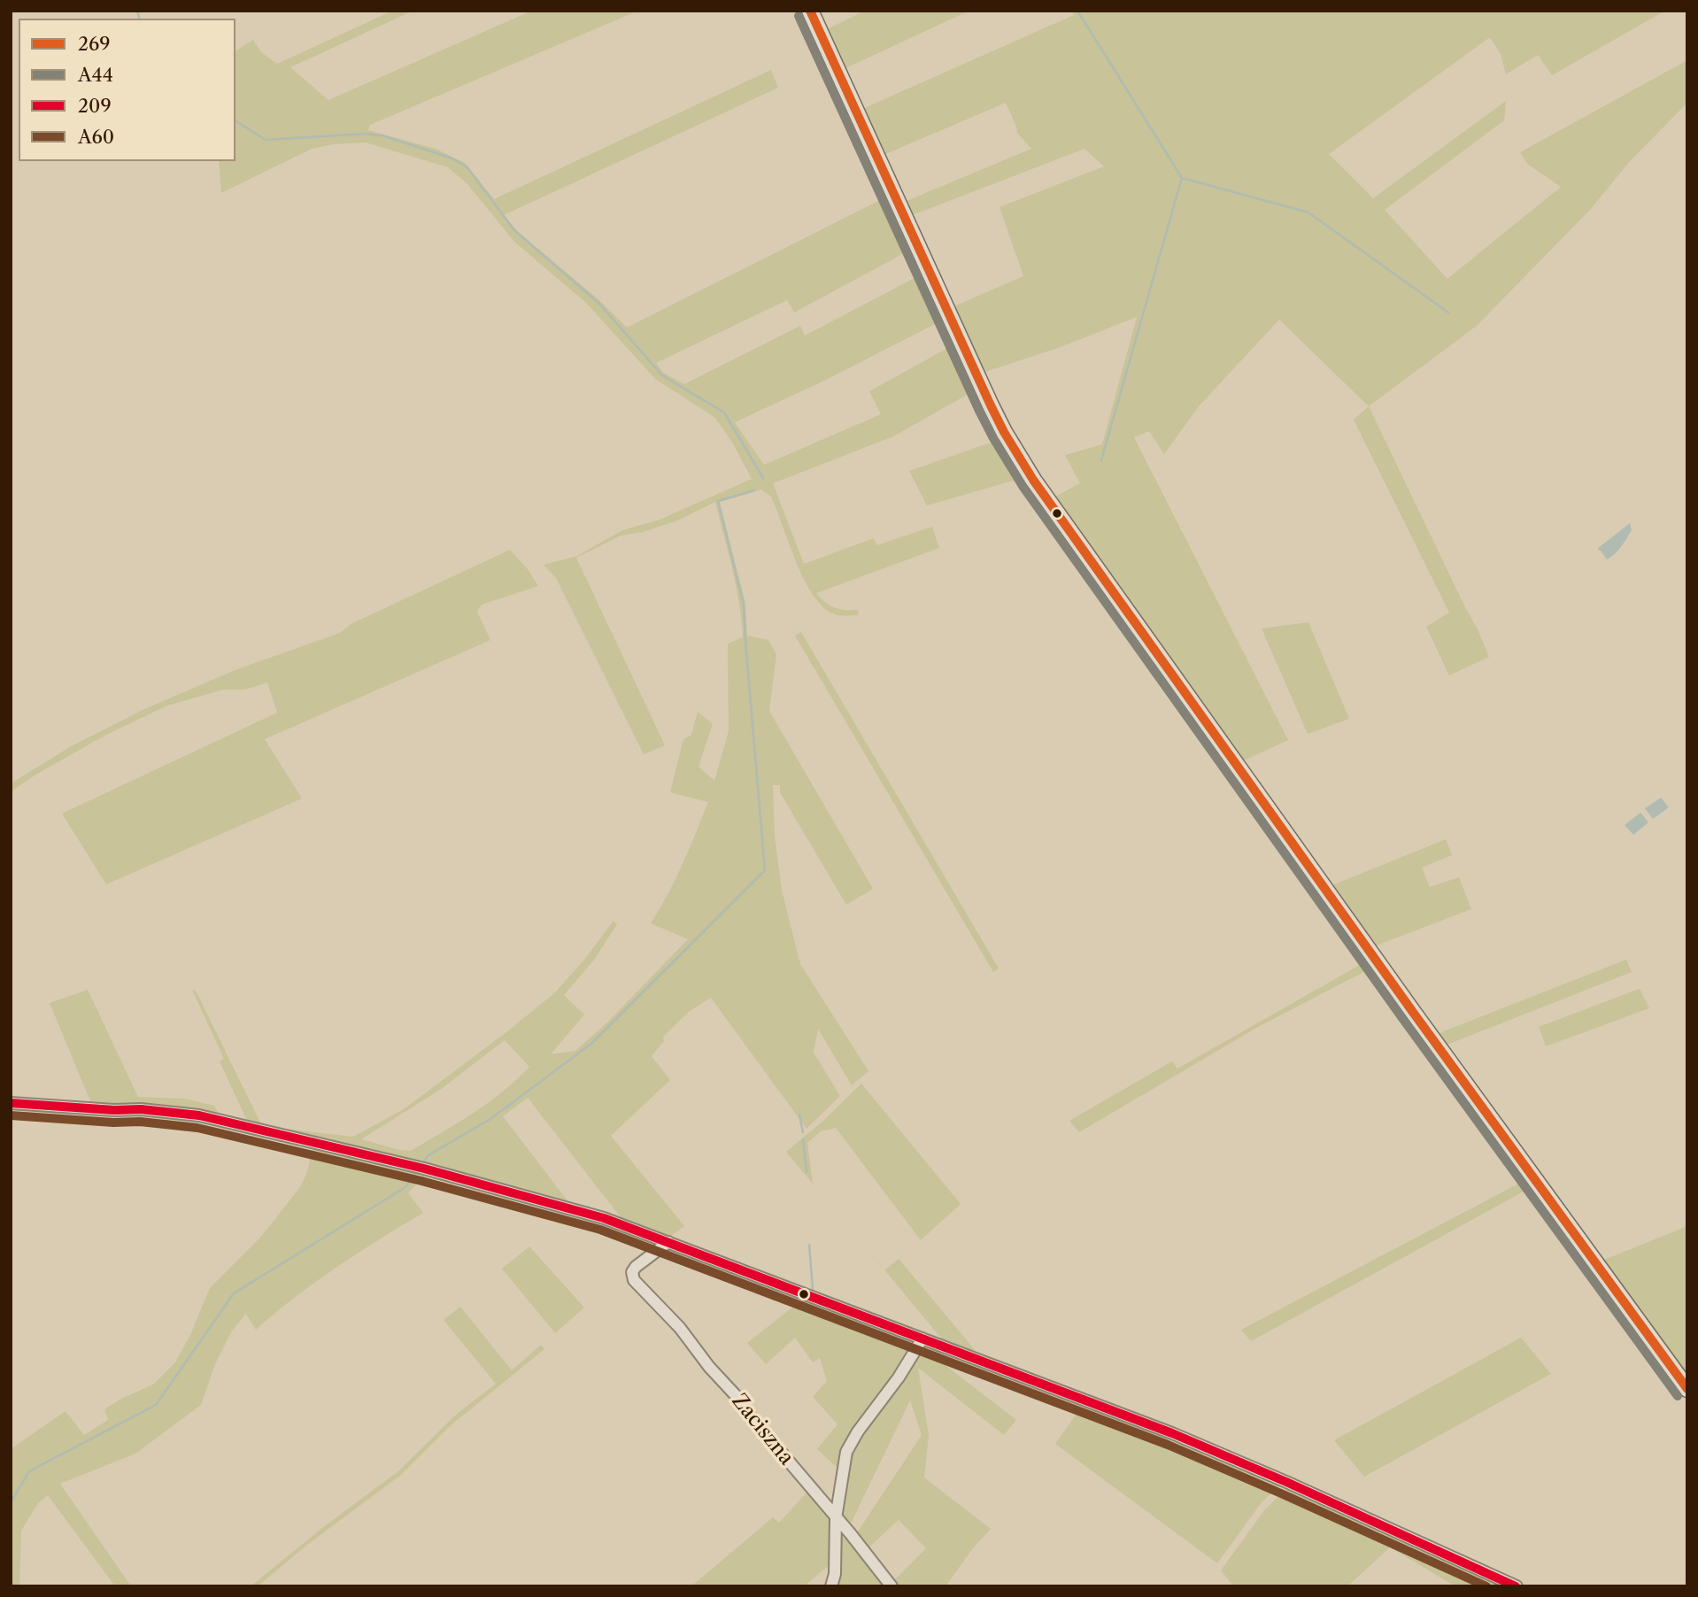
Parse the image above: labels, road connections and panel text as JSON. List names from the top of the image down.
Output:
{
  "streets": {
    "street": ["Zaciszna"]
  },
  "lines": [
    "transit line 269",
    "transit line A44",
    "transit line 209",
    "transit line A60"
  ],
  "legend": [
    "269",
    "A44",
    "209",
    "A60"
  ]
}
